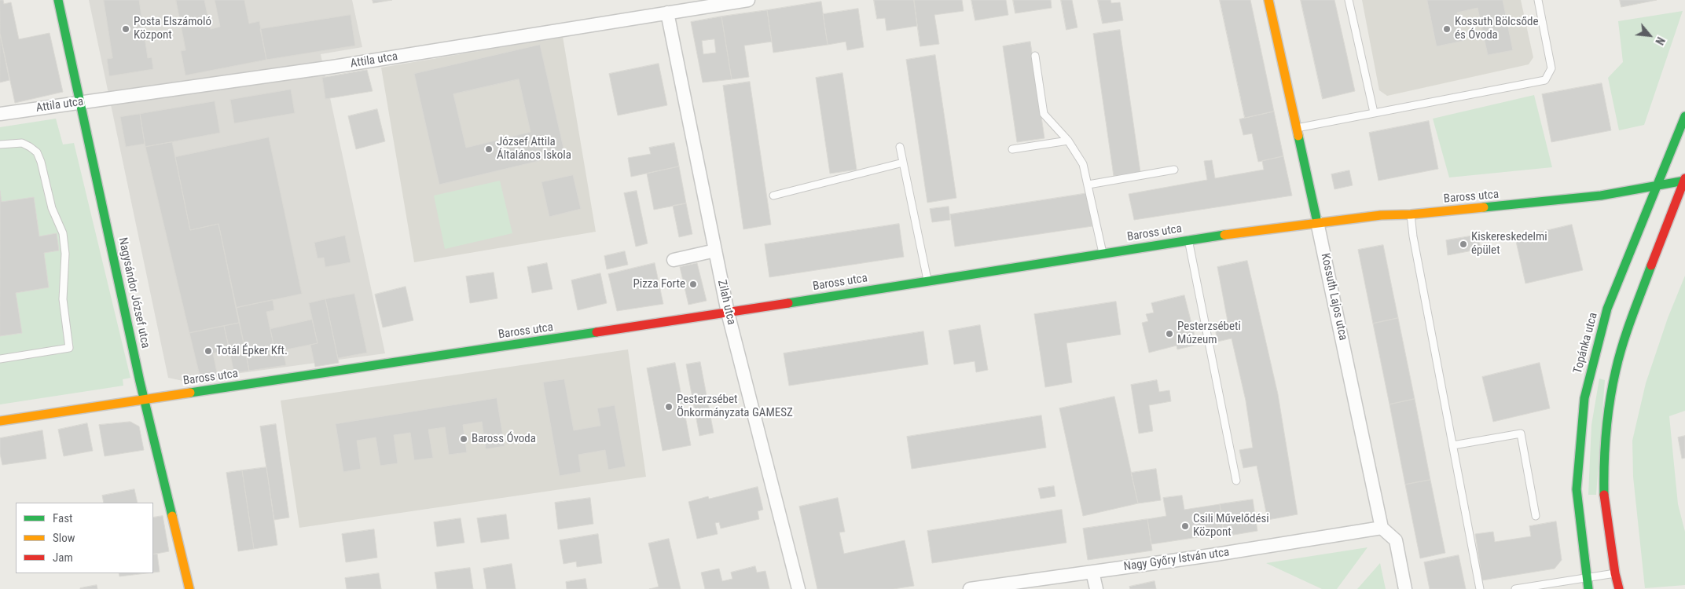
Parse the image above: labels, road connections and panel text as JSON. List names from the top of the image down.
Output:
{
  "streets": {
    "street": [
      "Attila utca",
      "Baross utca",
      "Nagysándor József utca",
      "Kossuth Lajos utca",
      "Zilah utca",
      "Topánka utca",
      "Nagy Győry István utca"
    ]
  },
  "crossings": [
    ["Attila utca", "Nagysándor József utca"],
    ["Attila utca", "Zilah utca"],
    ["Baross utca", "Nagysándor József utca"],
    ["Baross utca", "Kossuth Lajos utca"],
    ["Baross utca", "Zilah utca"],
    ["Baross utca", "Topánka utca"],
    ["Kossuth Lajos utca", "Nagy Győry István utca"]
  ],
  "places": [
    "Posta Elszámoló Központ",
    "Kossuth Bölcsőde és Óvoda",
    "József Attila Általános Iskola",
    "Kiskereskedelmi épület",
    "Pizza Forte",
    "Pesterzsébeti Múzeum",
    "Totál Épker Kft.",
    "Pesterzsébet Önkormányzata GAMESZ",
    "Baross Óvoda",
    "Csili Művelődési Központ"
  ],
  "legend": ["Fast", "Slow", "Jam"],
  "north": "bottom right"
}
